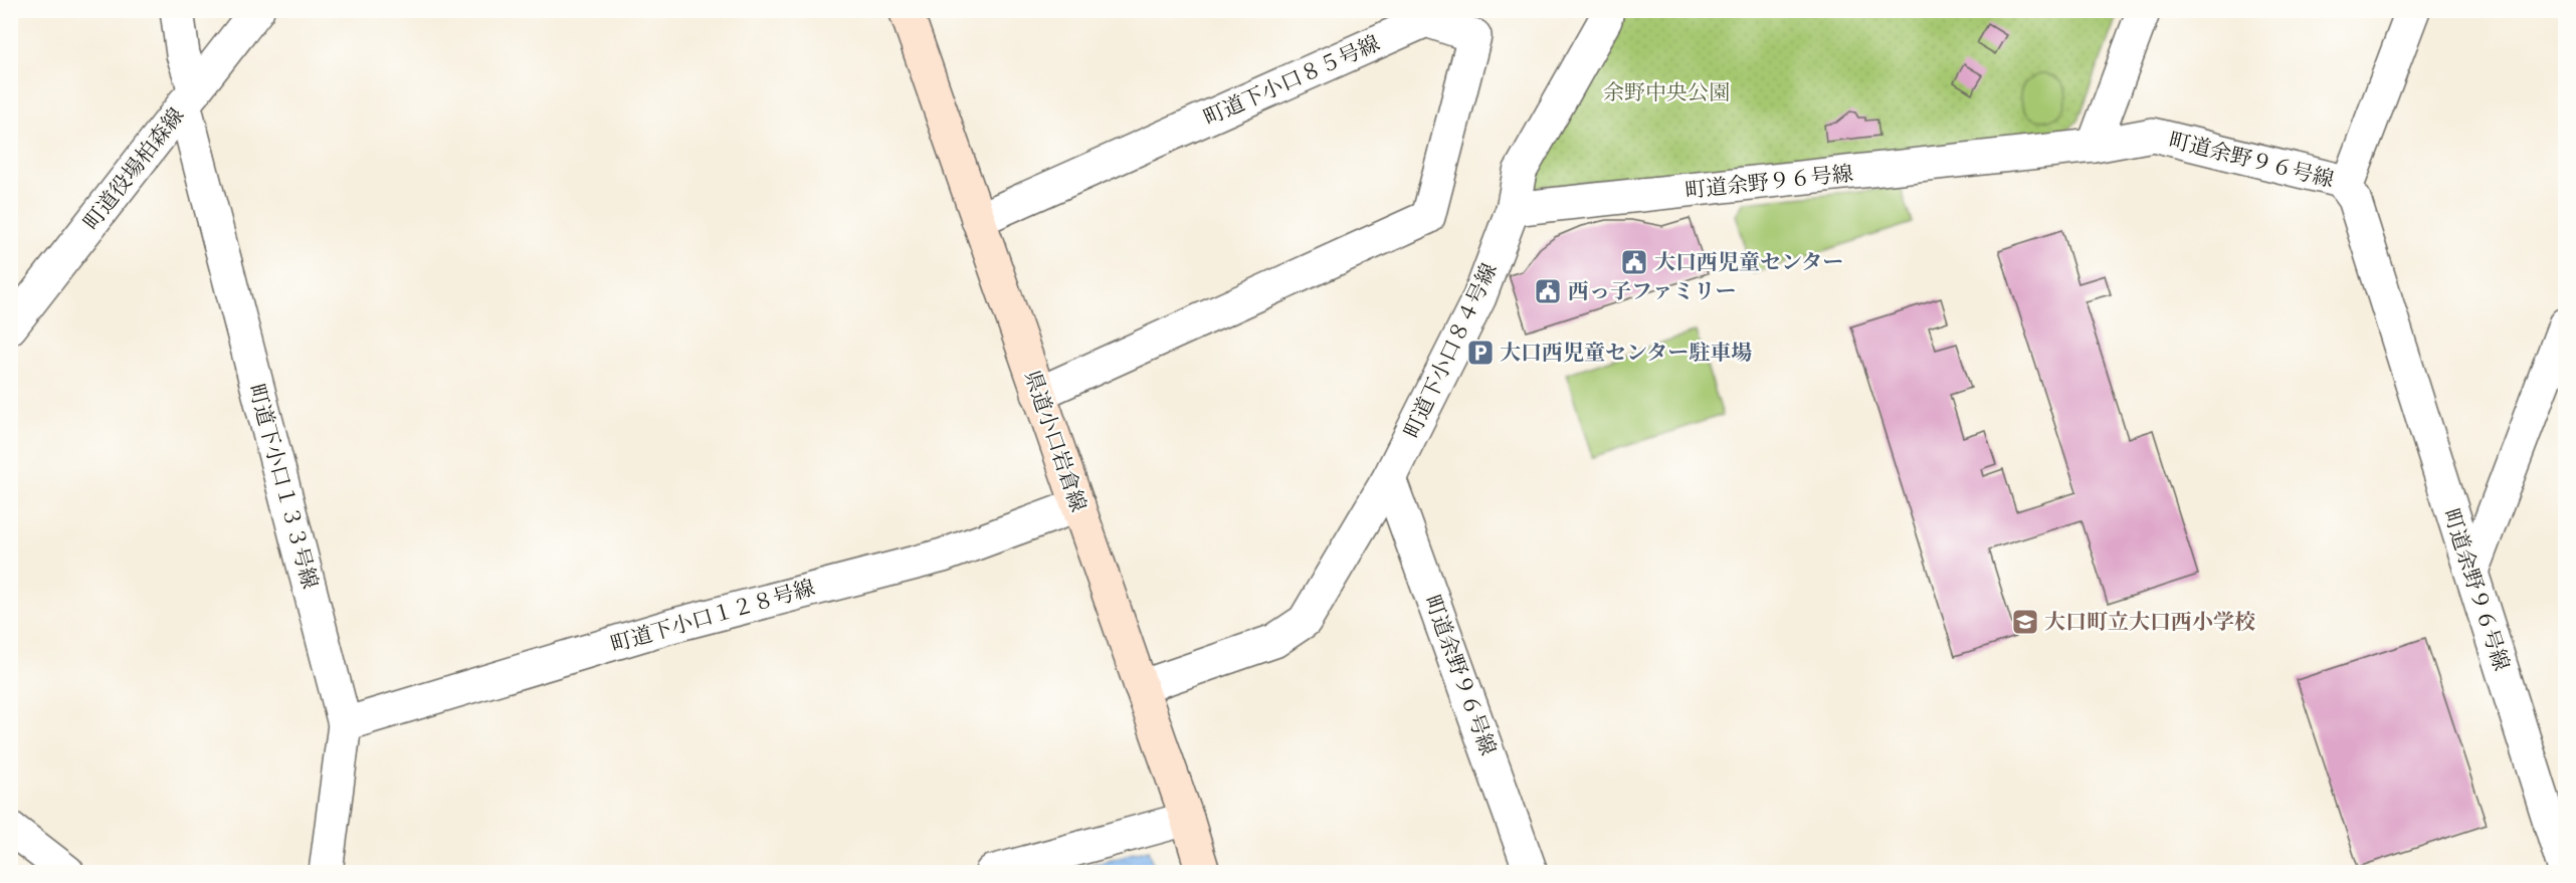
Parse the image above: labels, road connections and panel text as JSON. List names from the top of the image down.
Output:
{
  "streets": {
    "main road": ["県道小口岩倉線"],
    "street": [
      "町道下小口８５号線",
      "町道余野９６号線",
      "町道役場柏森線",
      "町道下小口８４号線",
      "町道下小口１３３号線",
      "町道下小口１２８号線"
    ]
  },
  "crossings": [
    ["町道下小口８５号線", "県道小口岩倉線"],
    ["町道余野９６号線", "町道下小口８４号線"],
    ["町道役場柏森線", "町道下小口１３３号線"],
    ["町道下小口８４号線", "県道小口岩倉線"],
    ["県道小口岩倉線", "町道下小口１２８号線"],
    ["町道下小口１３３号線", "町道下小口１２８号線"]
  ],
  "parks": ["余野中央公園"],
  "places": {
    "public building": ["大口西児童センター", "西っ子ファミリー"],
    "parking": ["大口西児童センター駐車場"],
    "school or university": ["大口町立大口西小学校"]
  }
}
